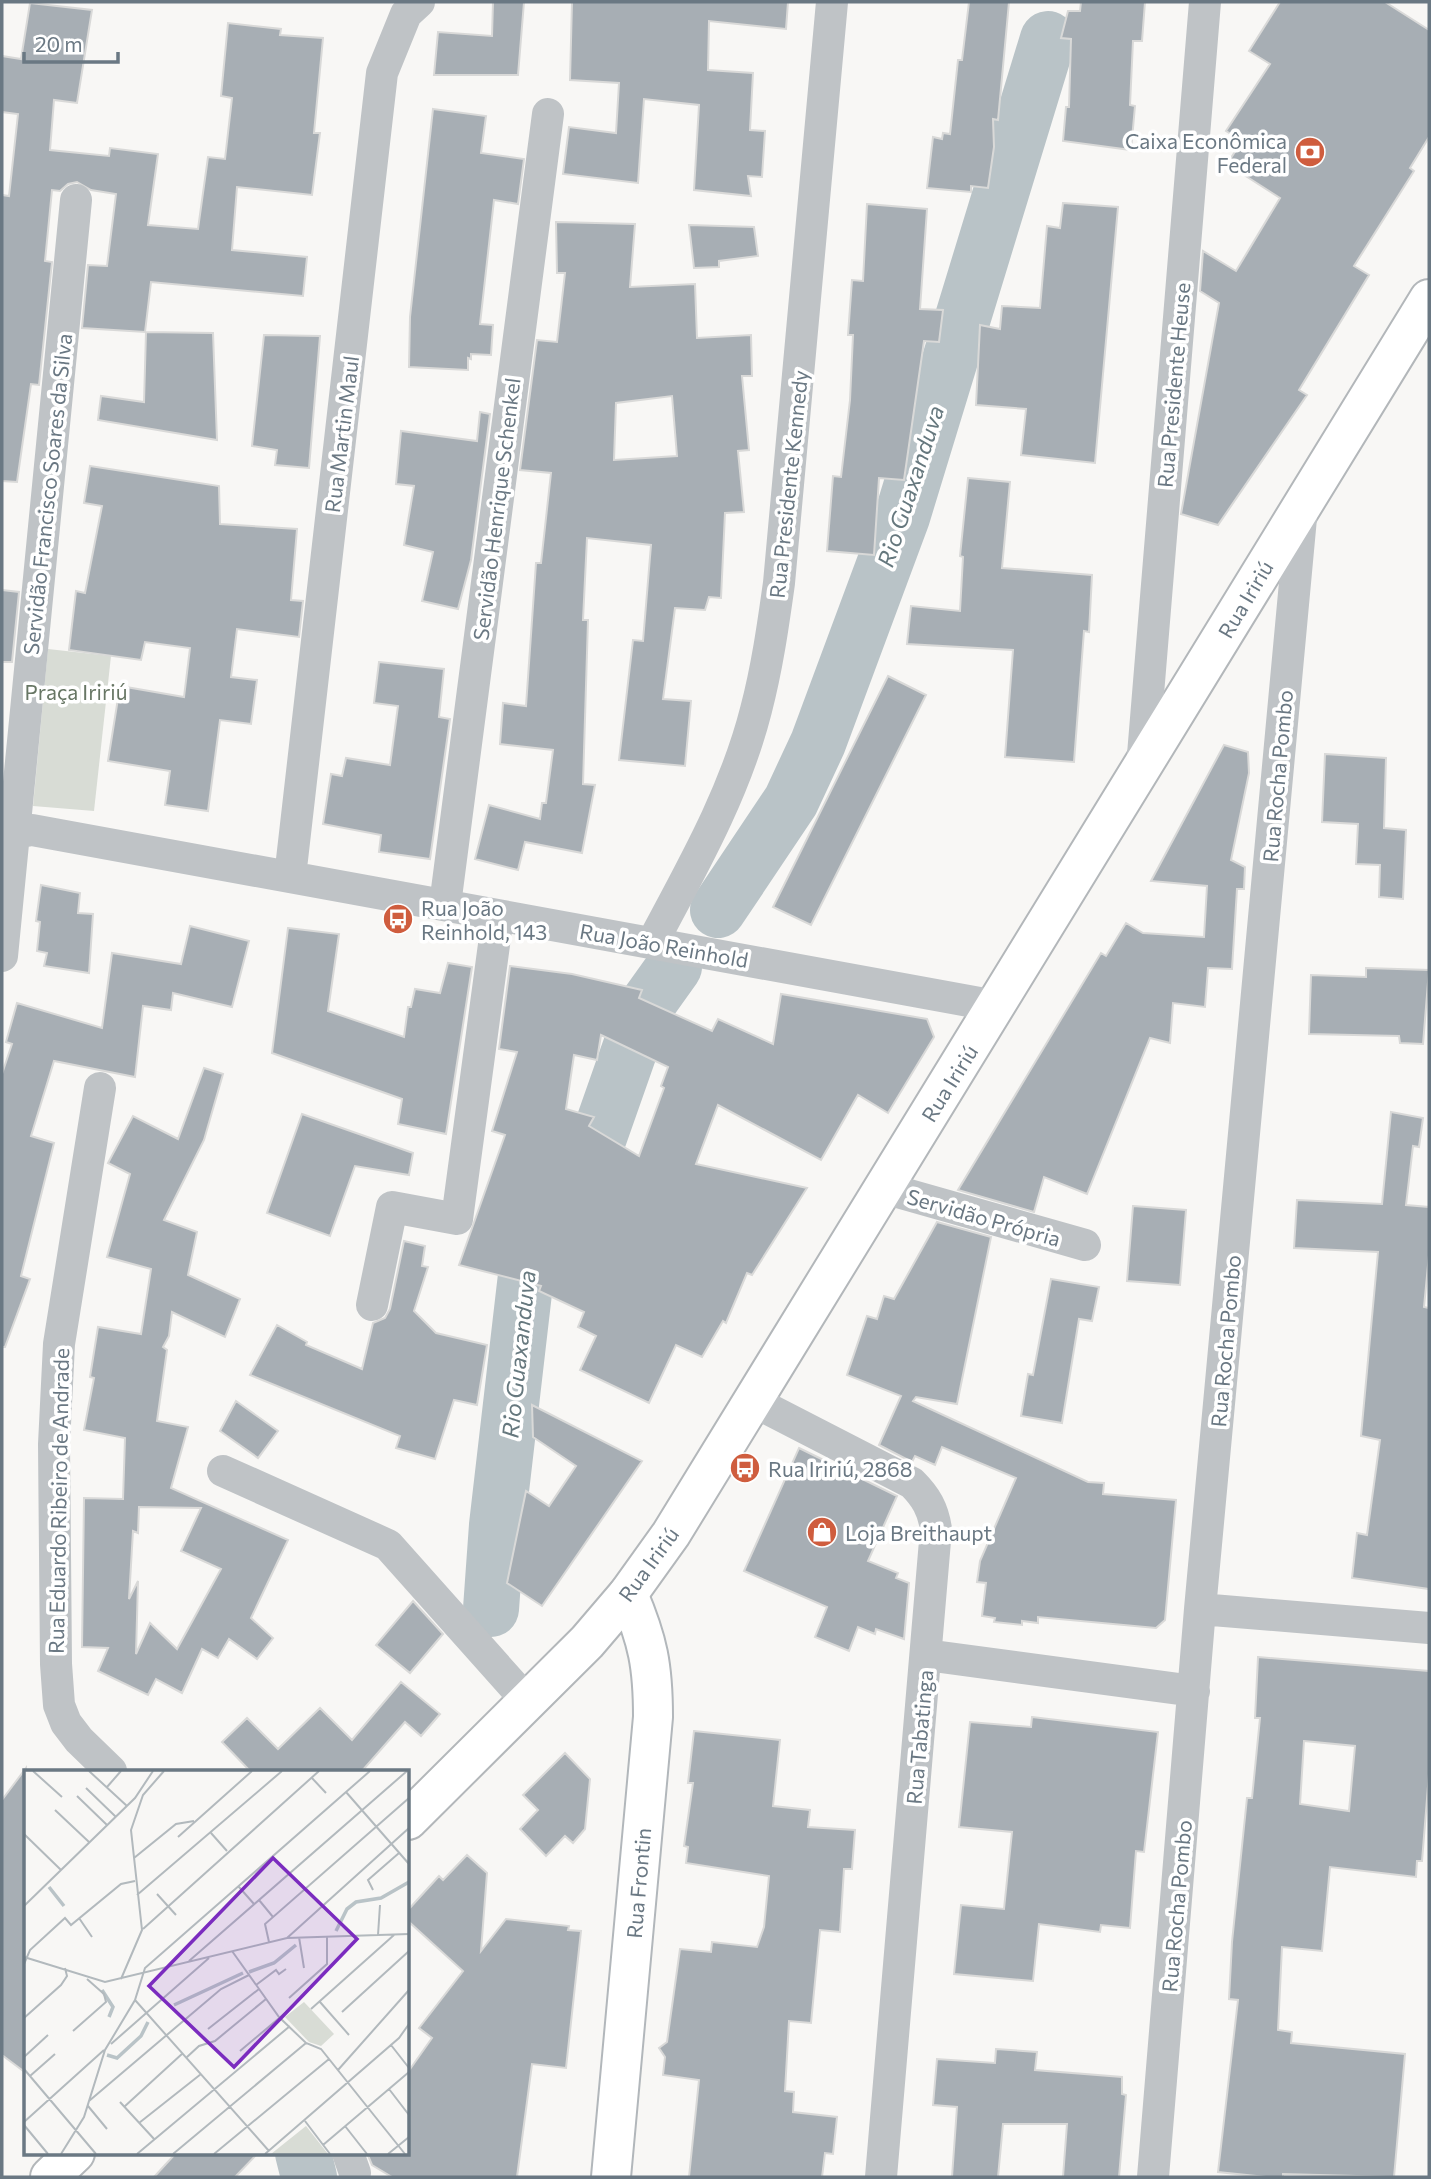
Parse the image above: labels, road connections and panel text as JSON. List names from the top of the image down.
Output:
{
  "streets": {
    "main road": ["Rua Iririú", "Rua Frontin"],
    "street": [
      "Rua Presidente Heuse",
      "Rua Martin Maul",
      "Rua Presidente Kennedy",
      "Servidão Francisco Soares da Silva",
      "Servidão Henrique Schenkel",
      "Rua Rocha Pombo",
      "Rua João Reinhold",
      "Servidão Própria",
      "Rua Eduardo Ribeiro de Andrade",
      "Rua Tabatinga"
    ]
  },
  "crossings": [
    ["Rua Presidente Heuse", "Rua Iririú"],
    ["Rua Martin Maul", "Rua João Reinhold"],
    ["Rua Presidente Kennedy", "Rua João Reinhold"],
    ["Servidão Francisco Soares da Silva", "Rua João Reinhold"],
    ["Servidão Henrique Schenkel", "Rua João Reinhold"],
    ["Rua Iririú", "Rua Rocha Pombo"],
    ["Rua Iririú", "Rua João Reinhold"],
    ["Rua Iririú", "Servidão Própria"],
    ["Rua Iririú", "Rua Tabatinga"],
    ["Rua Iririú", "Rua Frontin"]
  ],
  "water": ["Rio Guaxanduva"],
  "parks": ["Praça Iririú"],
  "places": {
    "bank": ["Caixa Econômica Federal"],
    "bus stop": ["Rua João Reinhold, 143", "Rua Iririú, 2868"],
    "shop": ["Loja Breithaupt"]
  },
  "scale_bar": "20 m"
}
